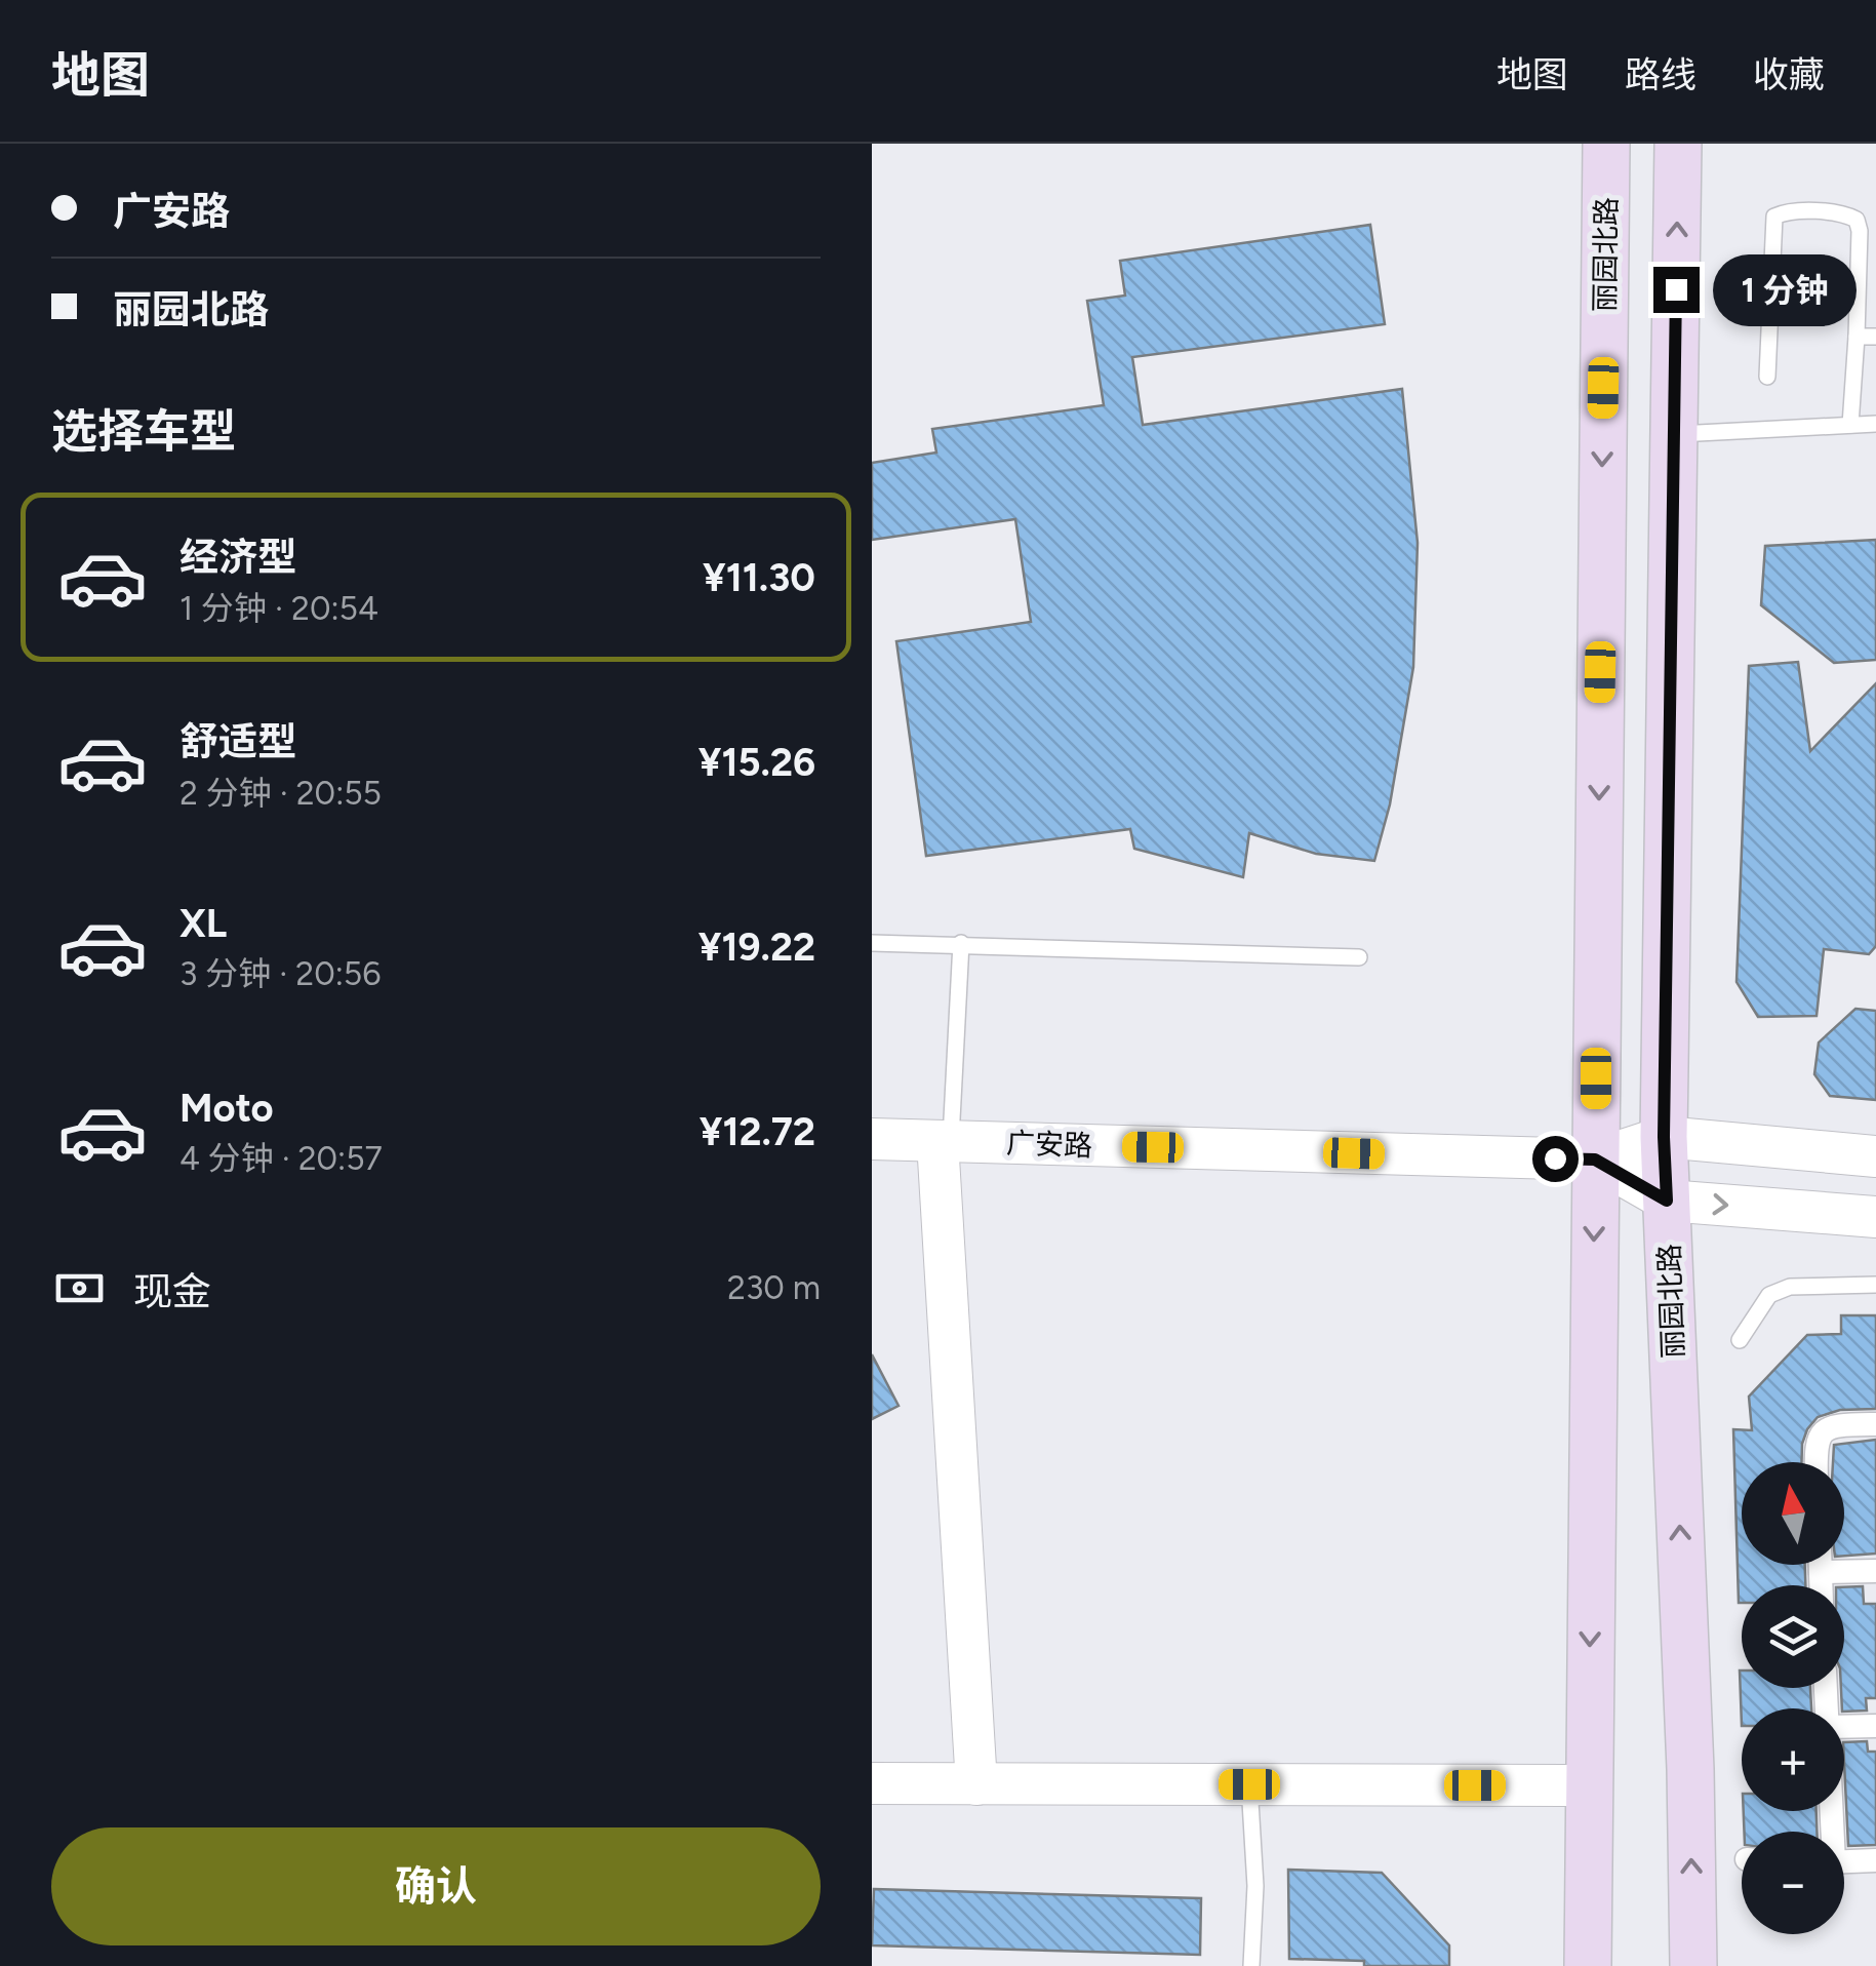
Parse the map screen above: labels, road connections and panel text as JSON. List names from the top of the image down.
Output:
{
  "streets": {
    "main road": ["丽园北路"],
    "street": ["广安路"]
  },
  "crossings": [
    ["丽园北路", "广安路"]
  ],
  "north": "top",
  "page": {
    "header": "地图",
    "nav": ["地图", "路线", "收藏"],
    "banner": ["广安路", "丽园北路"],
    "bubble": "1 分钟",
    "heading": "选择车型",
    "list": [
      {
        "name": "经济型",
        "note": "1 分钟 · 20:54",
        "value": "¥11.30"
      },
      {
        "name": "舒适型",
        "note": "2 分钟 · 20:55",
        "value": "¥15.26"
      },
      {
        "name": "XL",
        "note": "3 分钟 · 20:56",
        "value": "¥19.22"
      },
      {
        "name": "Moto",
        "note": "4 分钟 · 20:57",
        "value": "¥12.72"
      }
    ],
    "pay": ["现金", "230 m"],
    "map_buttons": ["+", "−"],
    "buttons": "确认"
  }
}
